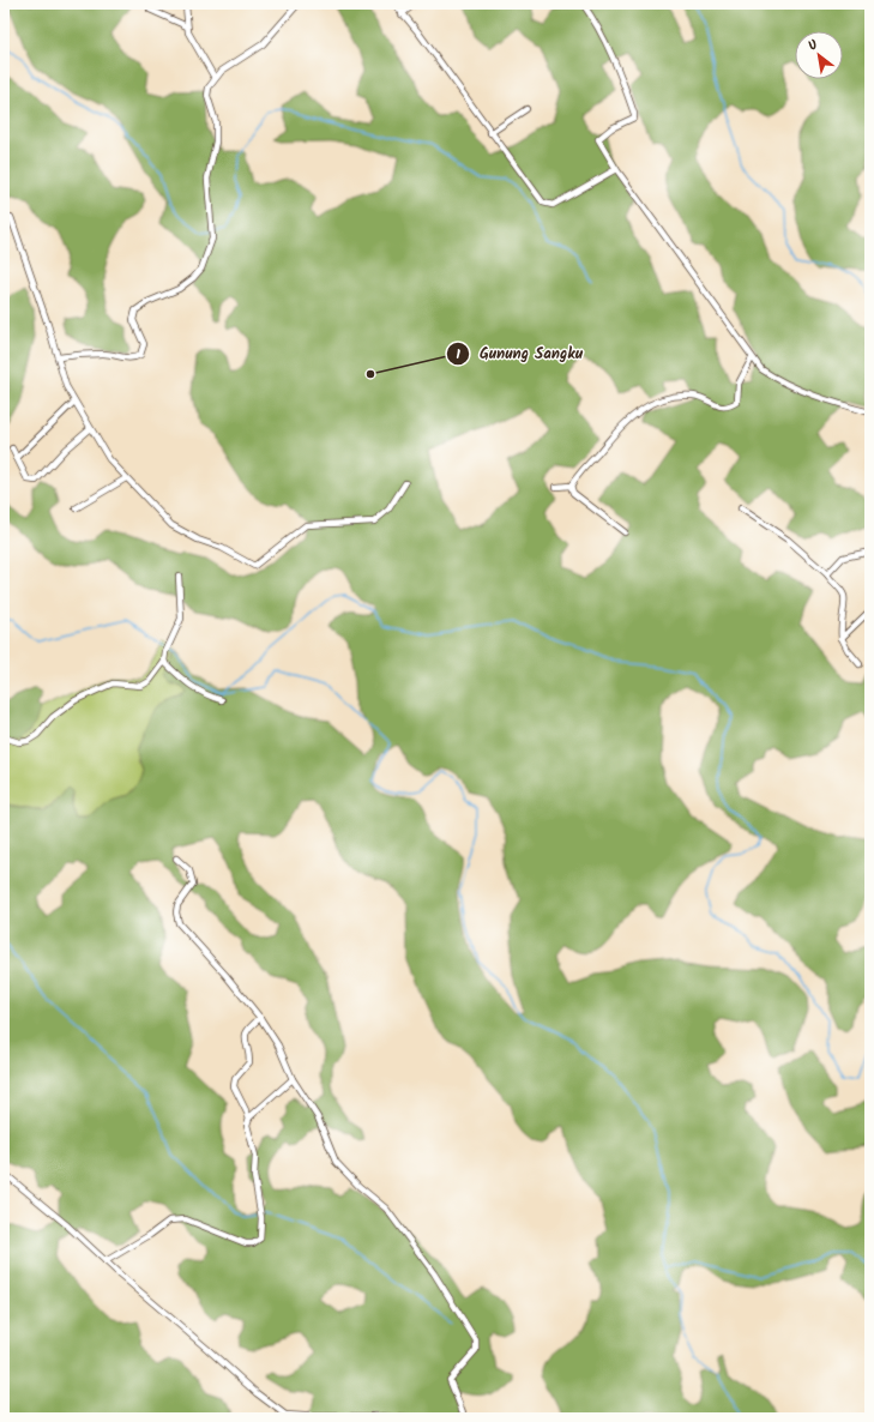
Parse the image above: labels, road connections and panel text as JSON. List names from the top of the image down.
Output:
{
  "places": ["Gunung Sangku"],
  "north": "top left"
}
